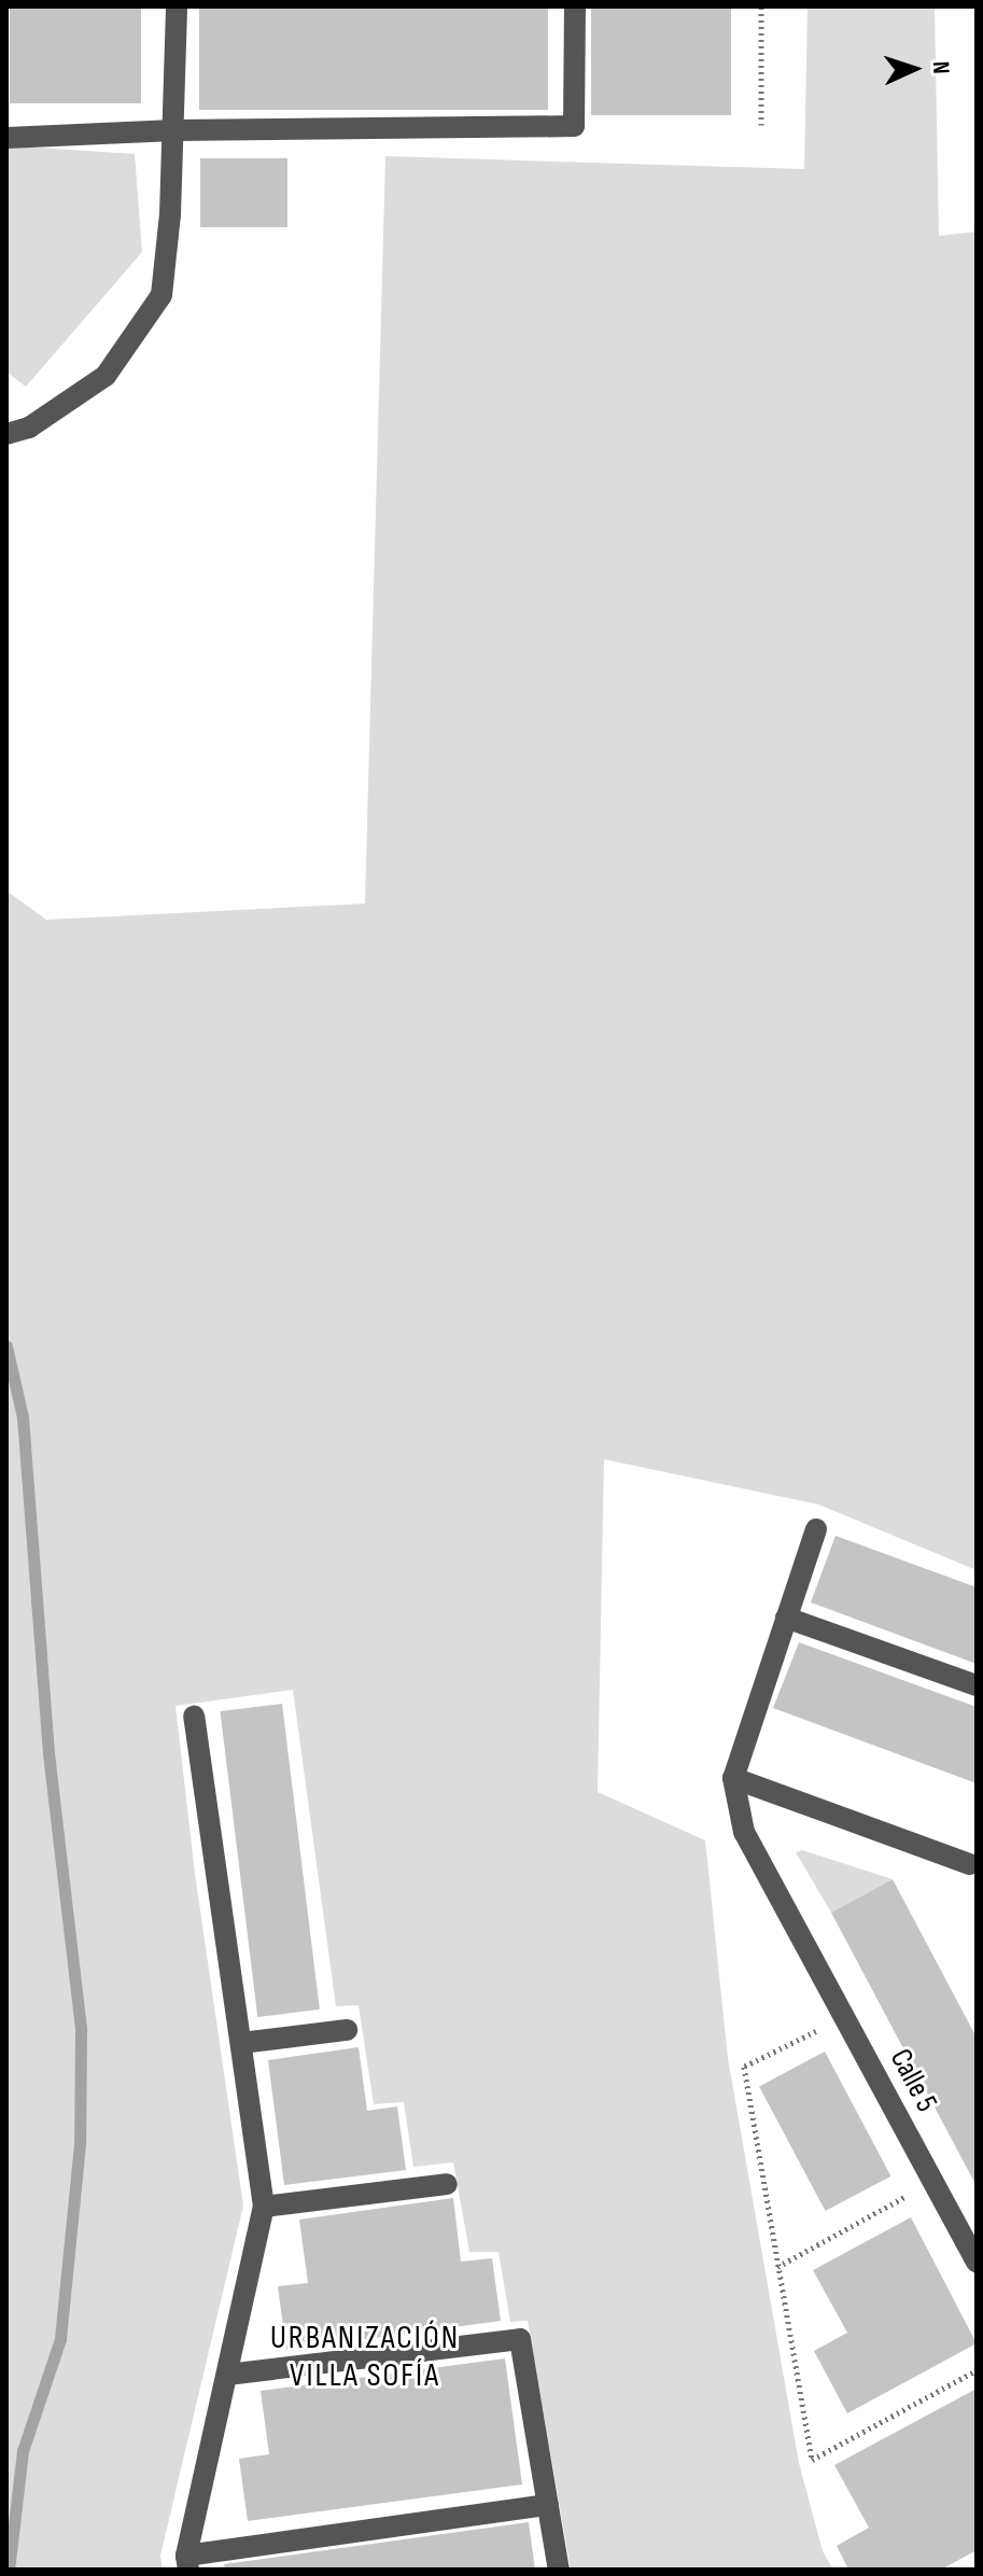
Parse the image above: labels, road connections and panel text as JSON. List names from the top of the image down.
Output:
{
  "streets": {
    "street": ["Calle 5"]
  },
  "districts": ["URBANIZACIÓN VILLA SOFÍA"],
  "north": "right"
}
